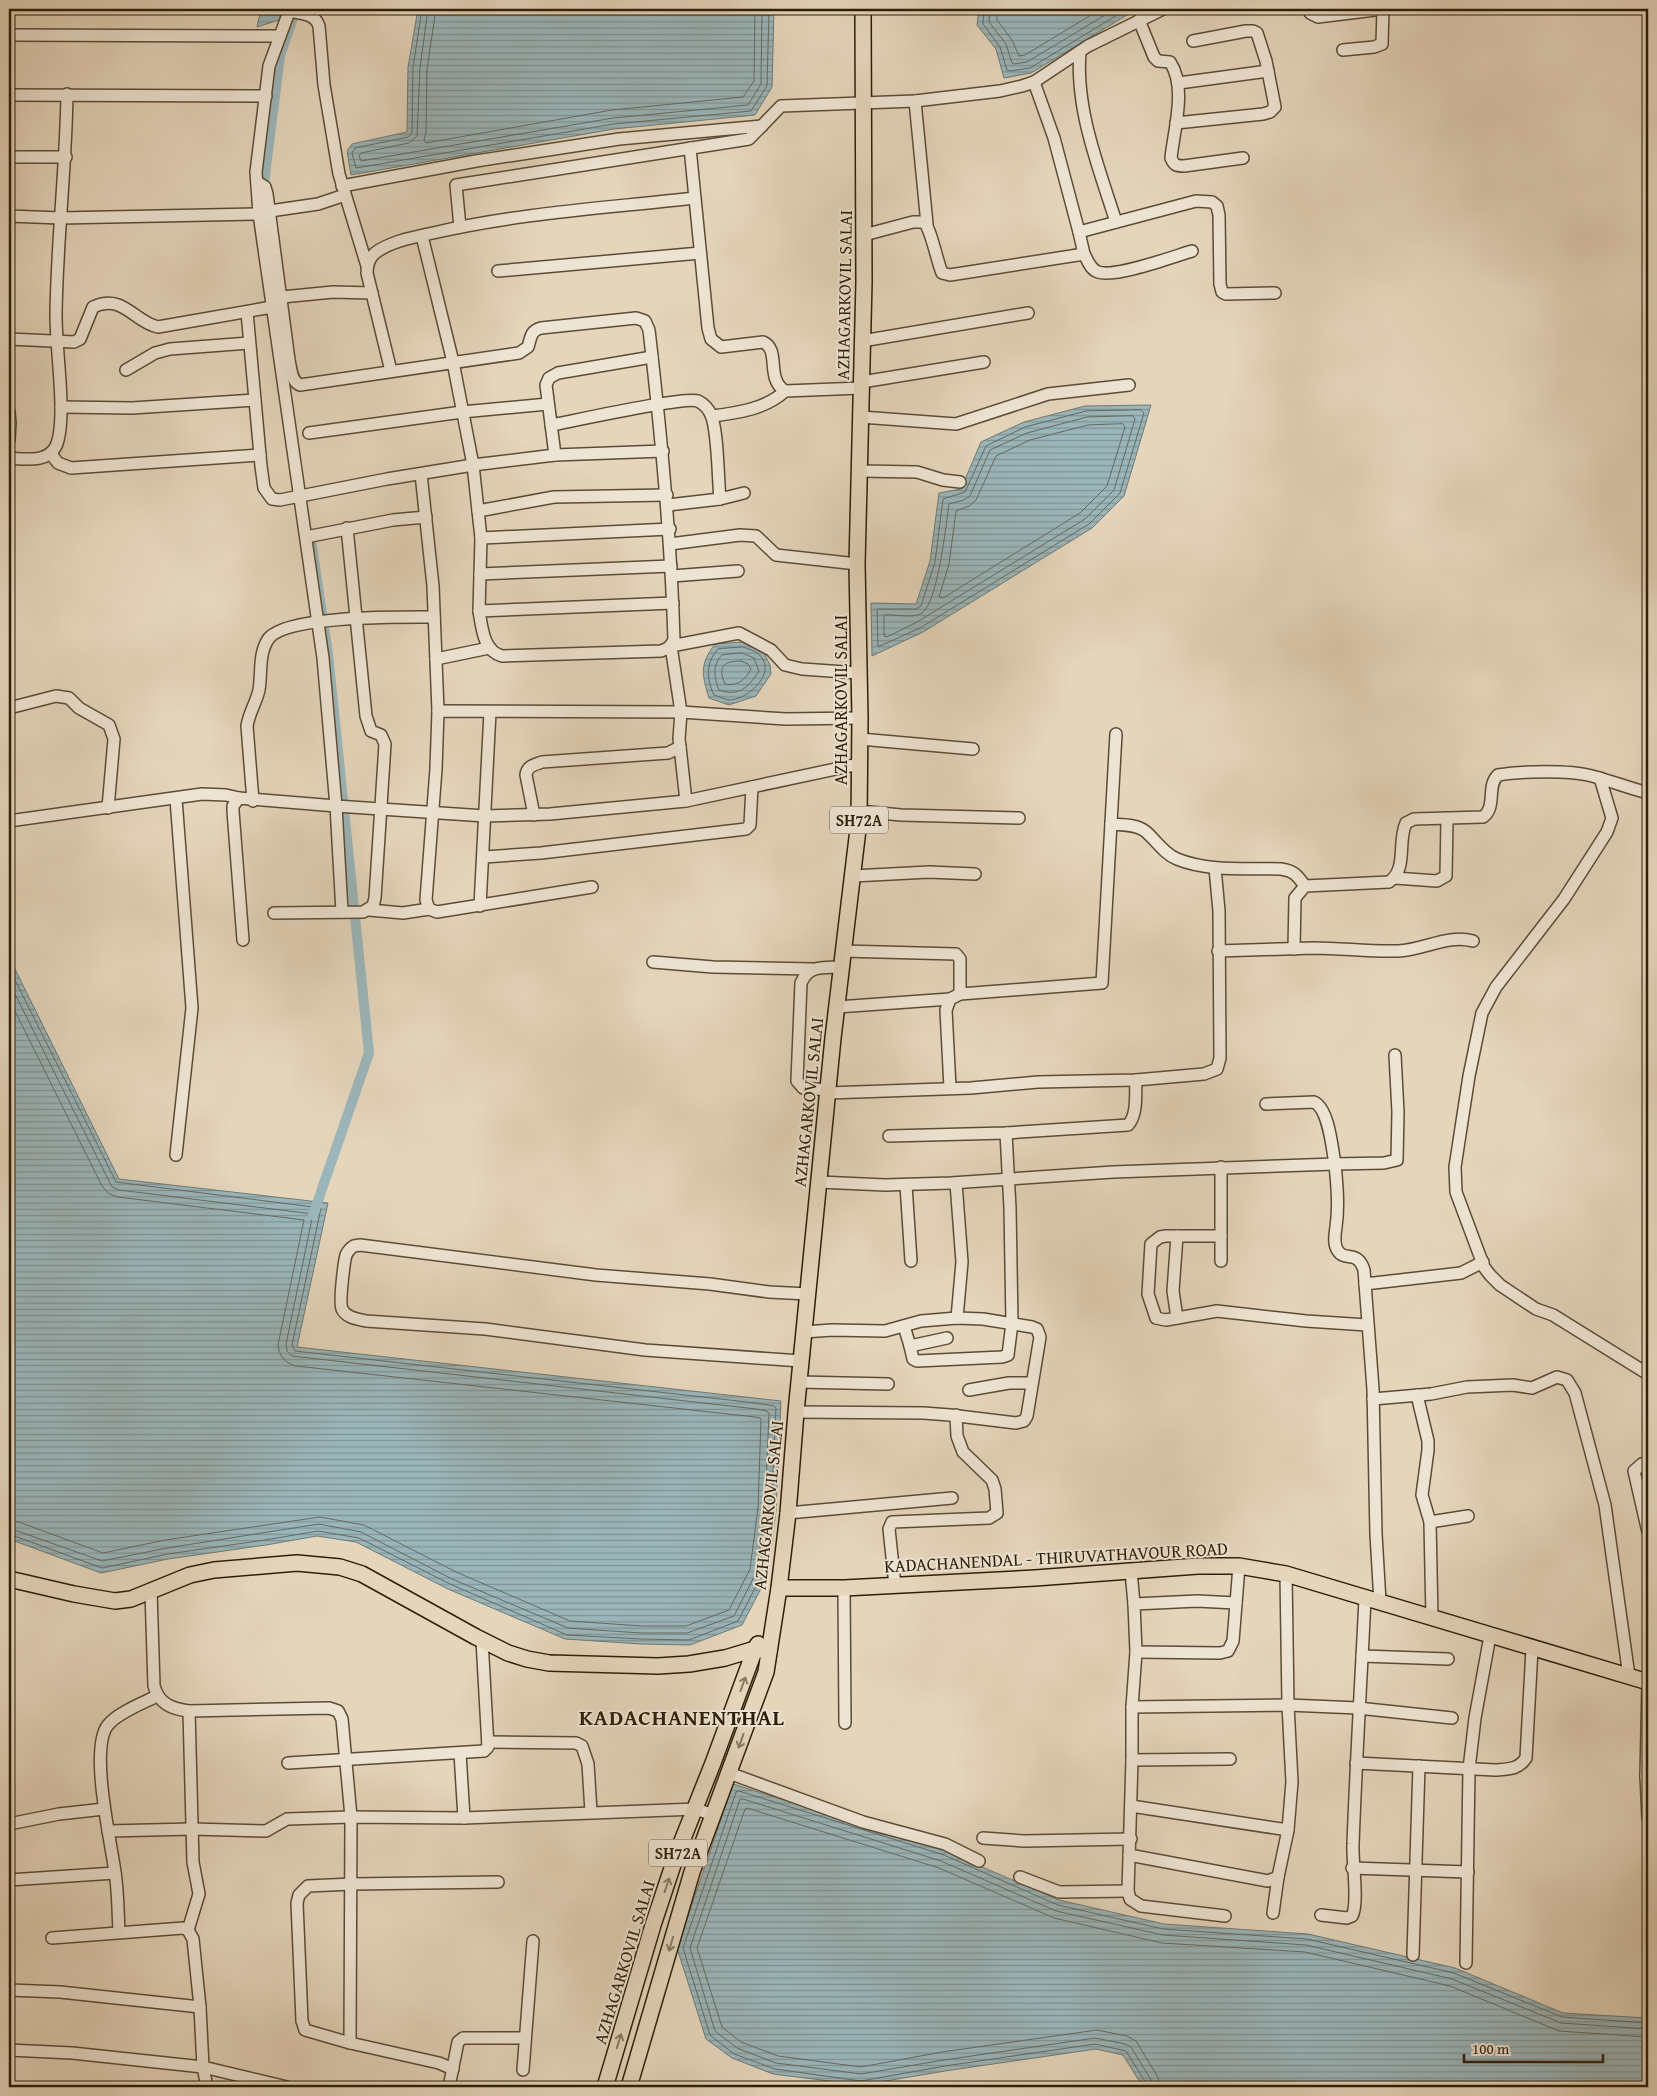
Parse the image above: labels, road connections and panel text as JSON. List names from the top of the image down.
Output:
{
  "streets": {
    "main road": ["AZHAGARKOVIL SALAI", "SH72A", "KADACHANENDAL - THIRUVATHAVOUR ROAD"]
  },
  "crossings": [
    ["AZHAGARKOVIL SALAI", "KADACHANENDAL - THIRUVATHAVOUR ROAD"]
  ],
  "districts": ["KADACHANENTHAL"],
  "scale_bar": "100 m"
}
